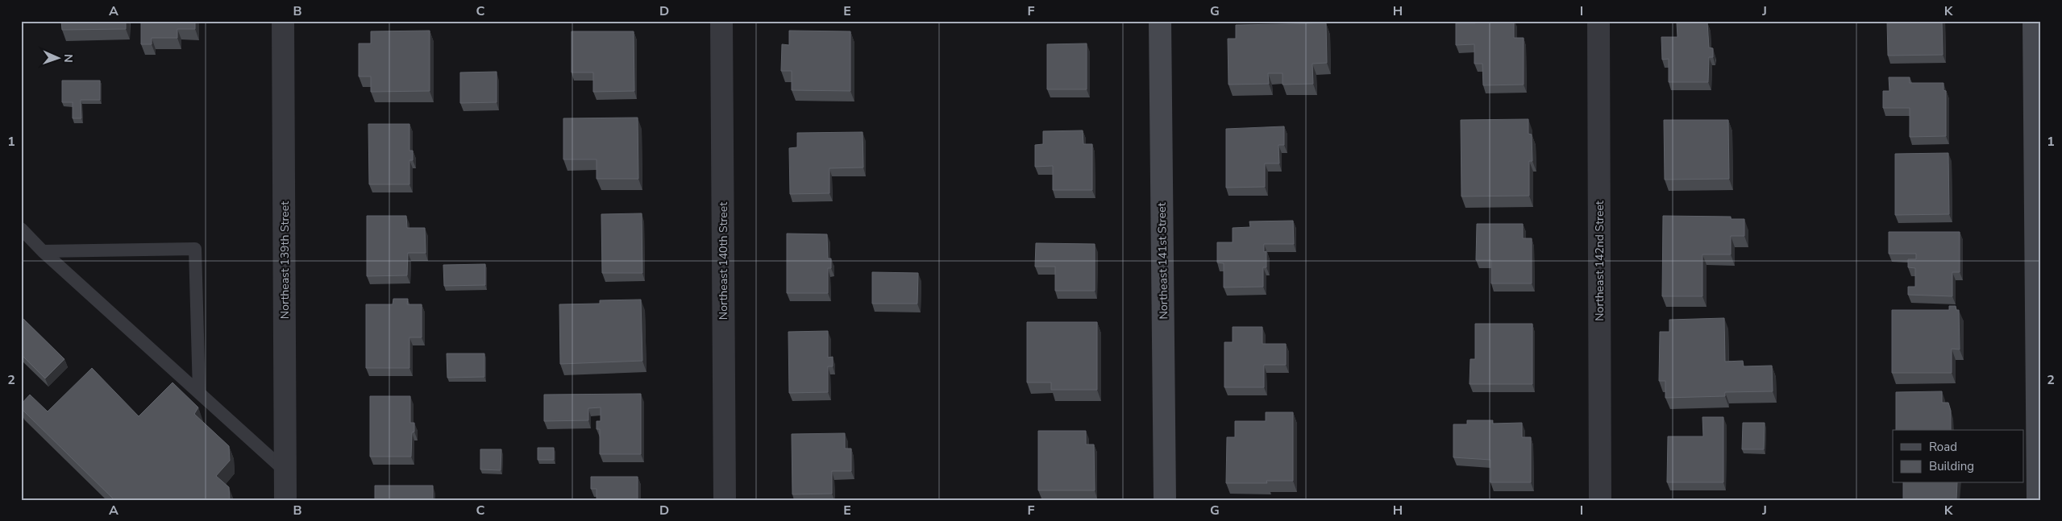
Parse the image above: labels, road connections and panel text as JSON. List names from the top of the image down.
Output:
{
  "streets": {
    "street": [
      "Northeast 139th Street",
      "Northeast 140th Street",
      "Northeast 141st Street",
      "Northeast 142nd Street"
    ]
  },
  "legend": ["Road", "Building"],
  "north": "right",
  "grid": {
    "columns": [
      "A",
      "B",
      "C",
      "D",
      "E",
      "F",
      "G",
      "H",
      "I",
      "J",
      "K"
    ],
    "rows": ["1", "2"]
  }
}
